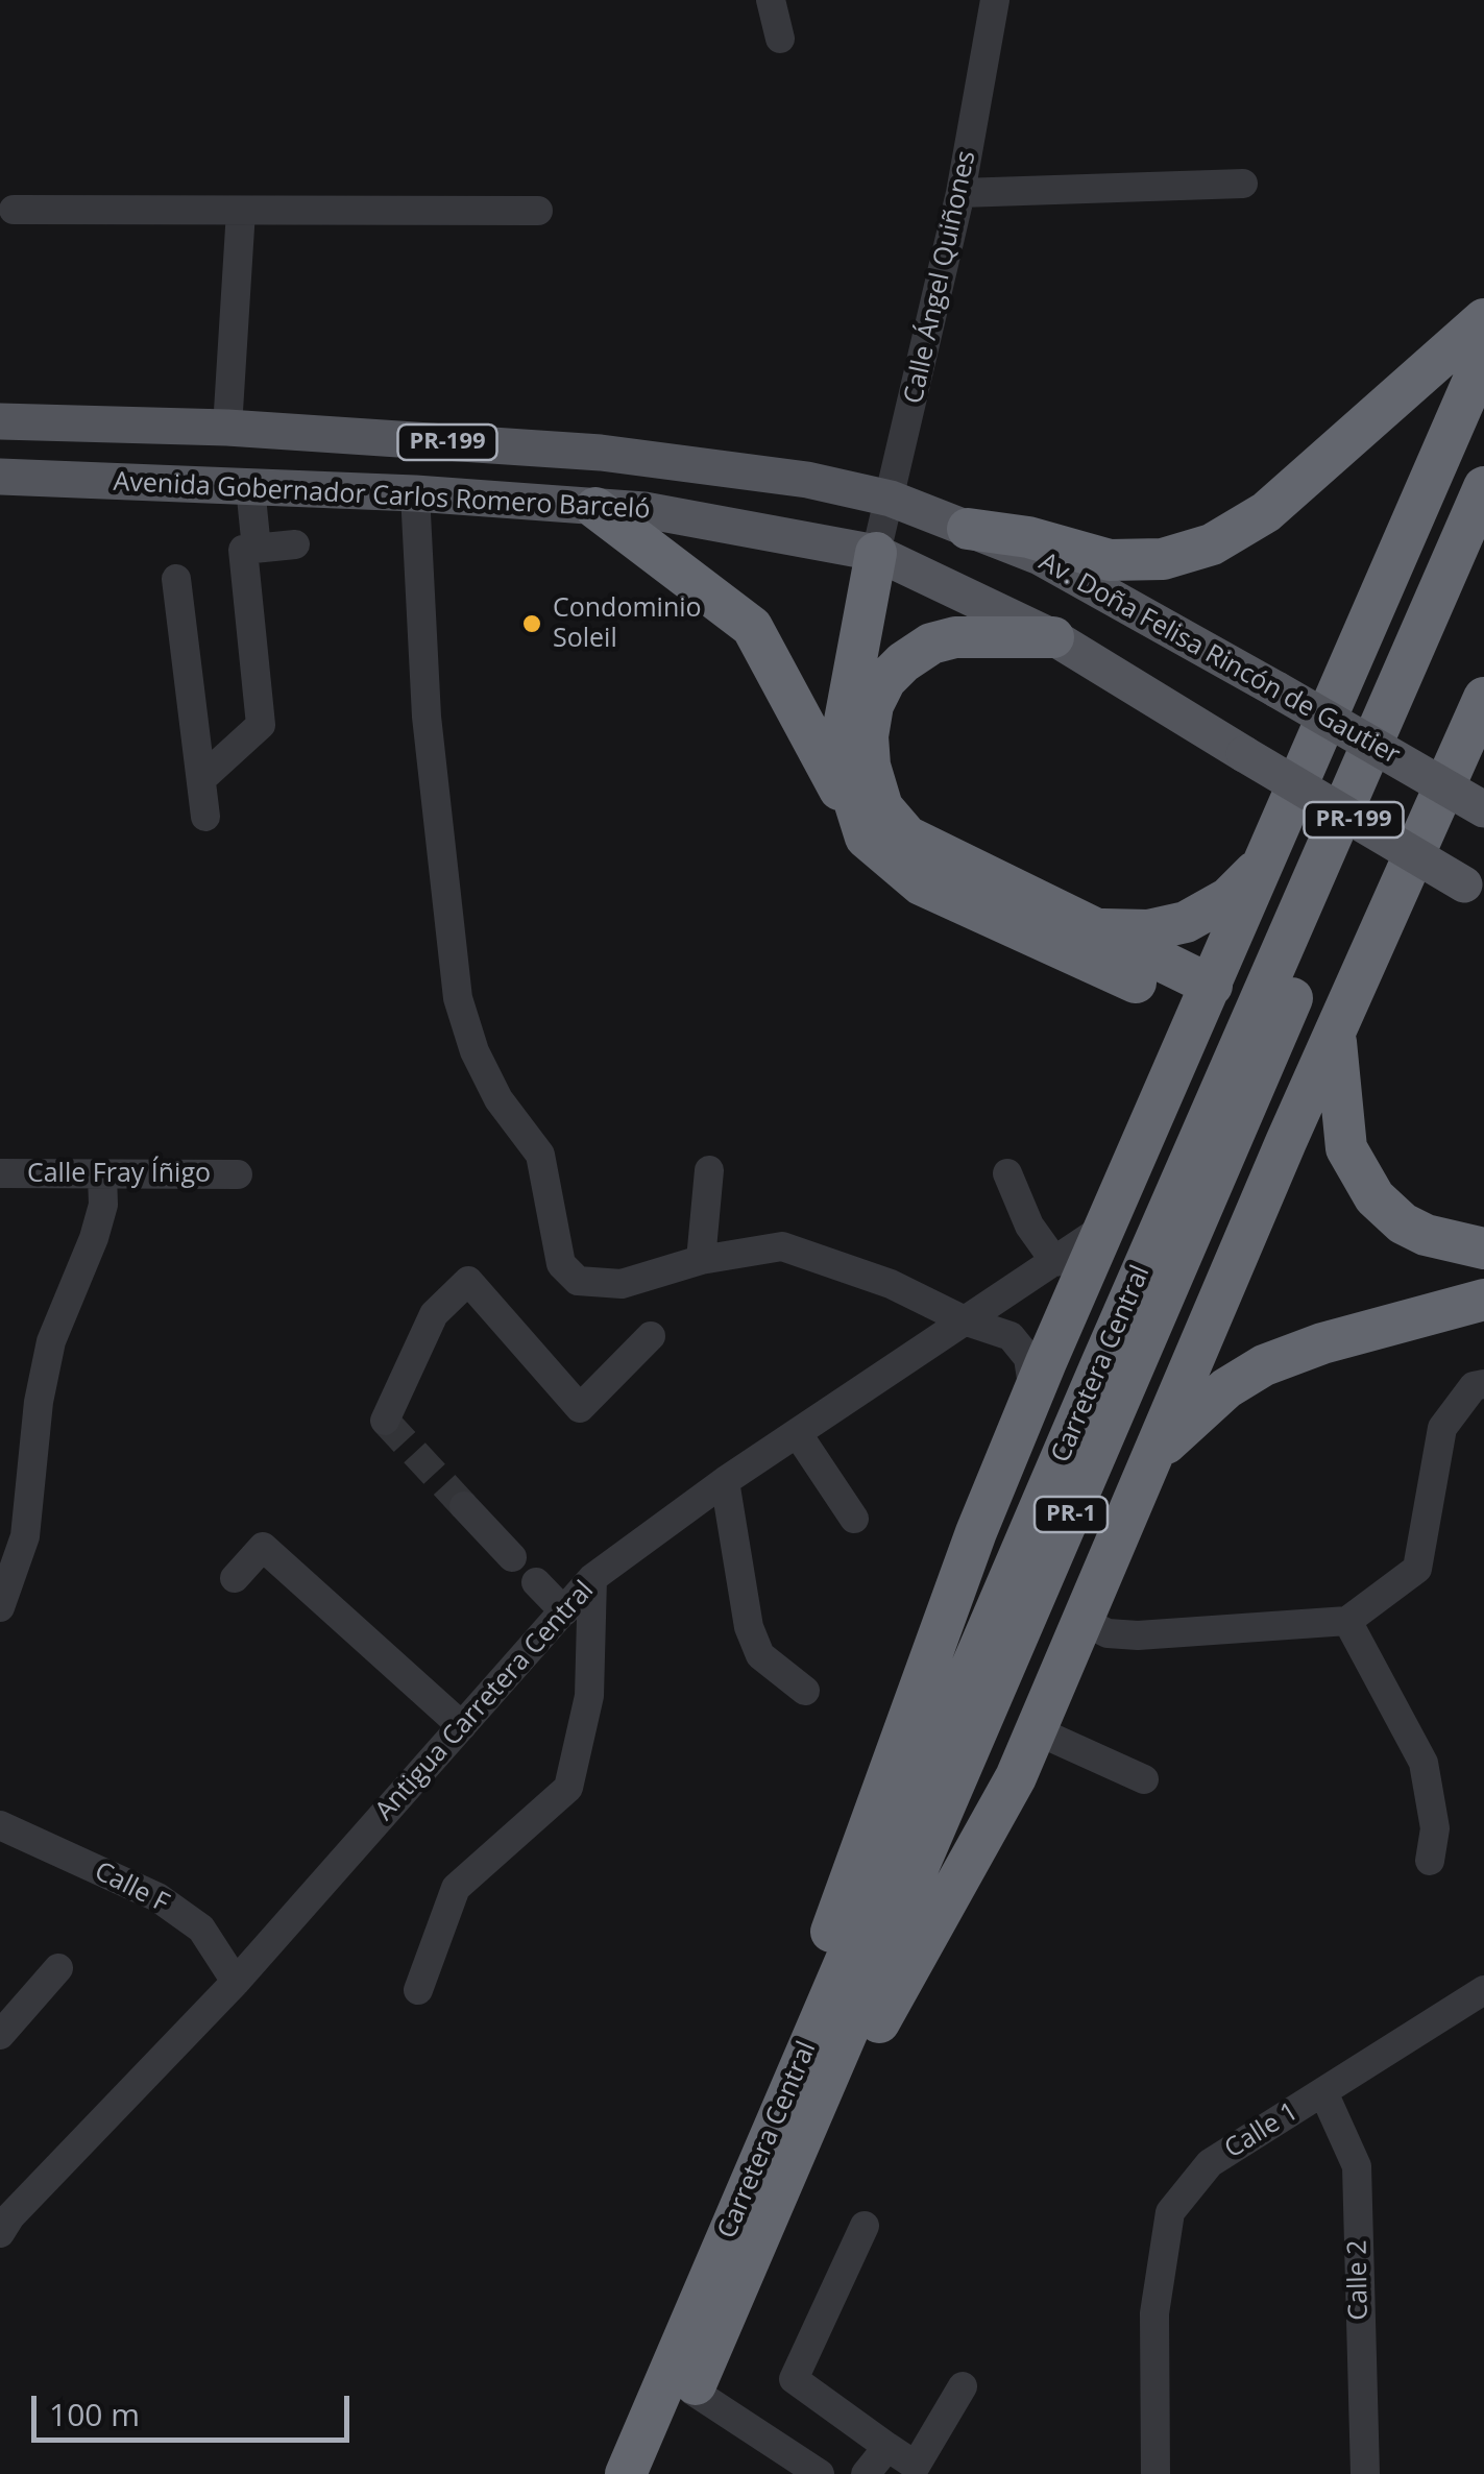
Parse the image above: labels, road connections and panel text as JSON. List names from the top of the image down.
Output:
{
  "streets": {
    "highway": ["Carretera Central", "PR-1"],
    "main road": ["PR-199", "Avenida Gobernador Carlos Romero Barceló", "Av. Doña Felisa Rincón de Gautier"],
    "street": [
      "Calle Ángel Quiñones",
      "Calle Fray Íñigo",
      "Antigua Carretera Central",
      "Calle F",
      "Calle 1",
      "Calle 2"
    ]
  },
  "crossings": [
    ["Calle Ángel Quiñones", "Avenida Gobernador Carlos Romero Barceló"],
    ["Calle Ángel Quiñones", "Av. Doña Felisa Rincón de Gautier"],
    ["PR-199", "Avenida Gobernador Carlos Romero Barceló"],
    ["Avenida Gobernador Carlos Romero Barceló", "Av. Doña Felisa Rincón de Gautier"],
    ["Antigua Carretera Central", "Calle F"],
    ["Calle 1", "Calle 2"]
  ],
  "places": ["Condominio Soleil"],
  "scale_bar": "100 m"
}
